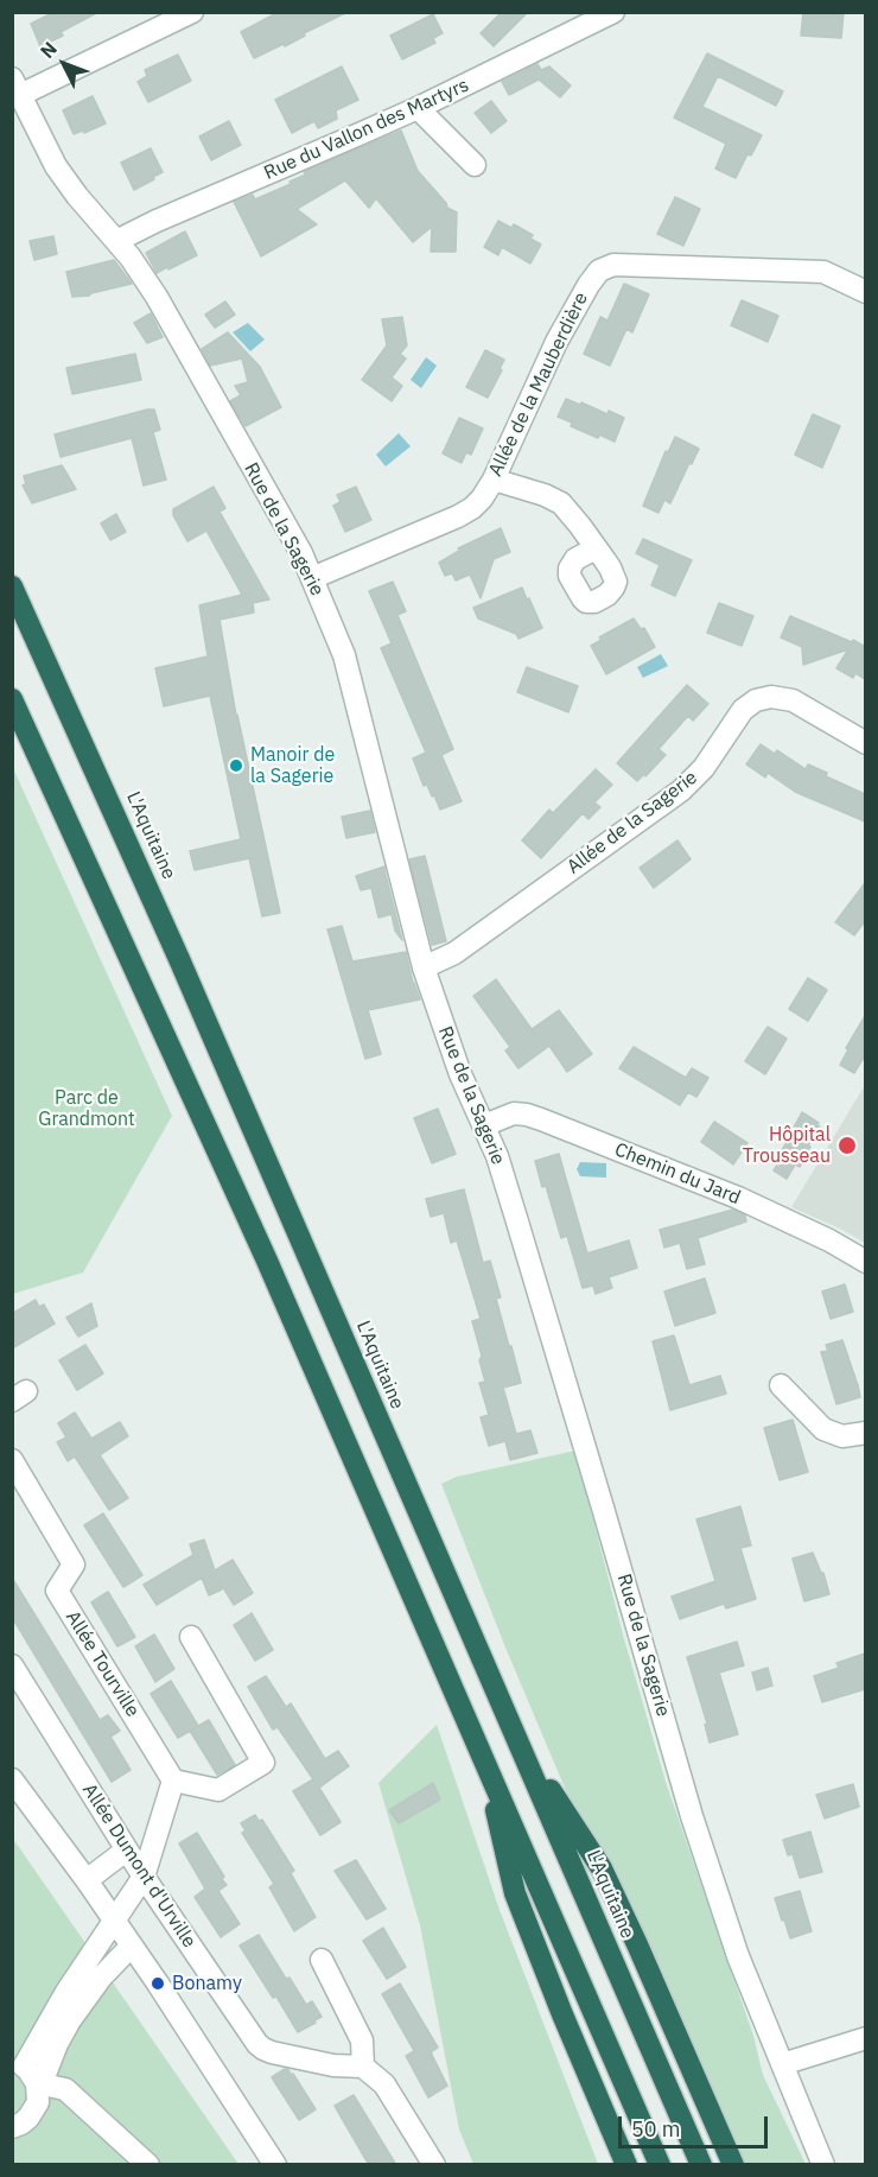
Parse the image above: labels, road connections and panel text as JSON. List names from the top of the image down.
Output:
{
  "streets": {
    "highway": ["L'Aquitaine"],
    "street": [
      "Rue du Vallon des Martyrs",
      "Allée de la Mauberdière",
      "Rue de la Sagerie",
      "Allée de la Sagerie",
      "Chemin du Jard",
      "Allée Tourville",
      "Allée Dumont d'Urville"
    ]
  },
  "crossings": [
    ["Rue du Vallon des Martyrs", "Rue de la Sagerie"],
    ["Allée de la Mauberdière", "Rue de la Sagerie"],
    ["Rue de la Sagerie", "Allée de la Sagerie"],
    ["Rue de la Sagerie", "Chemin du Jard"]
  ],
  "parks": ["Parc de Grandmont"],
  "places": ["Manoir de la Sagerie", "Hôpital Trousseau", "Bonamy"],
  "scale_bar": "50 m",
  "north": "top left"
}
